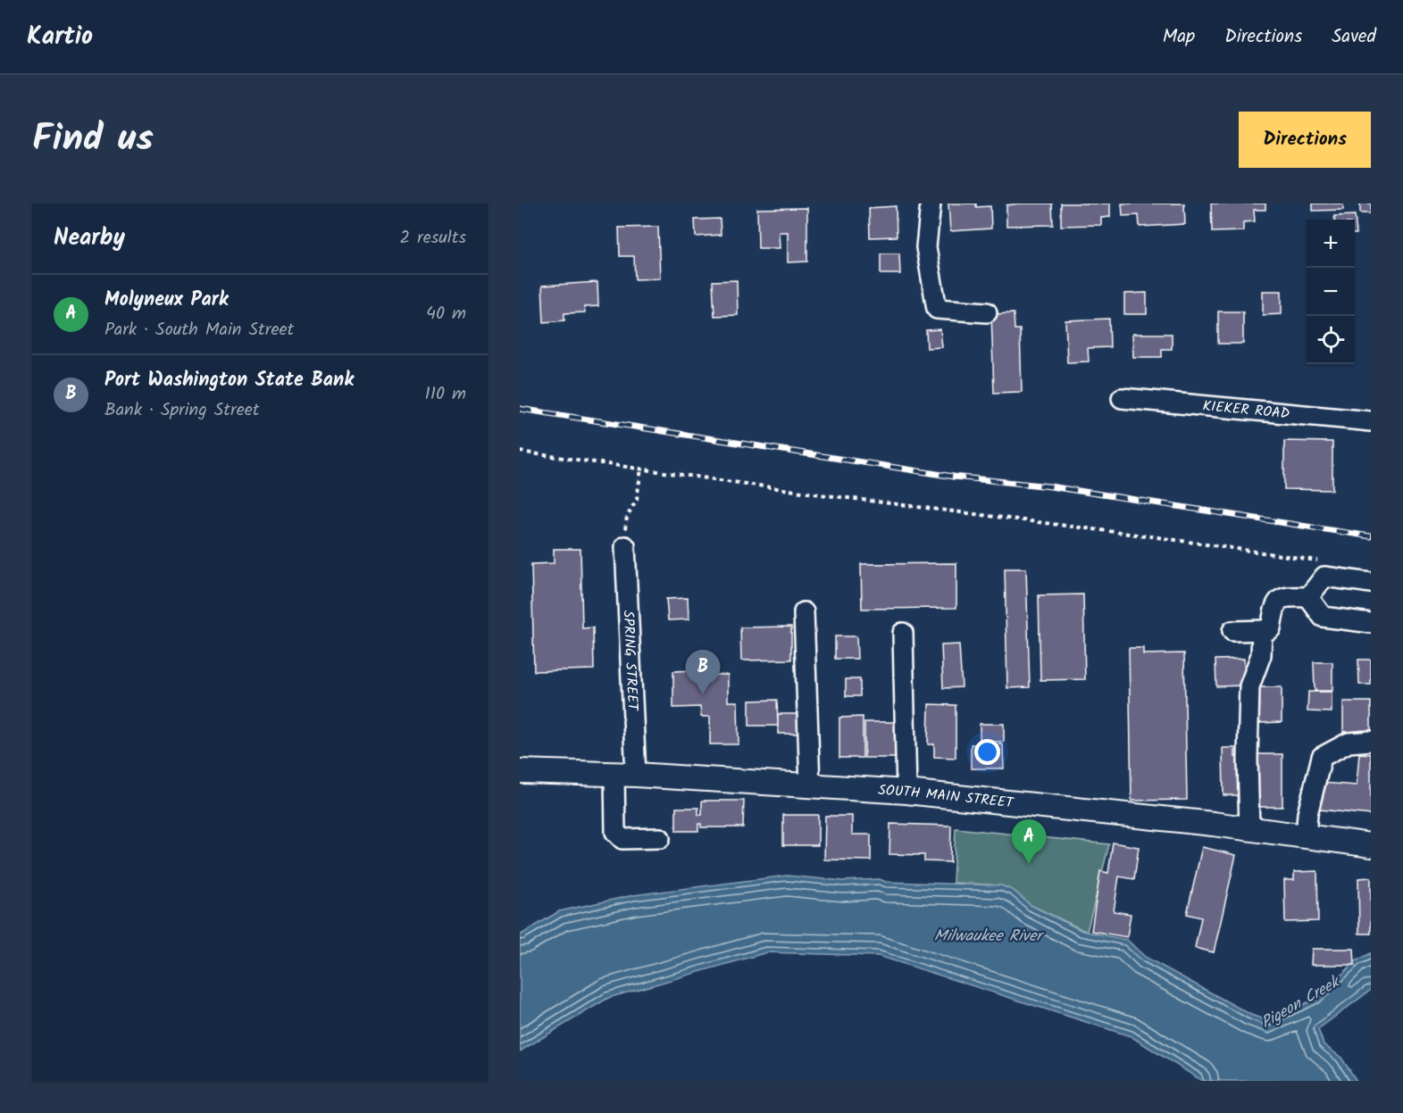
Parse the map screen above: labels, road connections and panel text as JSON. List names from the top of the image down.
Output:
{
  "streets": {
    "main road": ["SOUTH MAIN STREET"],
    "street": ["KIEKER ROAD", "SPRING STREET"]
  },
  "crossings": [
    ["SPRING STREET", "SOUTH MAIN STREET"]
  ],
  "water": ["Milwaukee River", "Pigeon Creek"],
  "page": {
    "header": "Kartio",
    "nav": ["Map", "Directions", "Saved"],
    "title": "Find us",
    "buttons": "Directions",
    "heading": ["Nearby", "2 results"],
    "map_buttons": ["+", "−"],
    "list": [
      {
        "mark": "A",
        "name": "Molyneux Park",
        "note": "Park · South Main Street",
        "value": "40 m"
      },
      {
        "mark": "B",
        "name": "Port Washington State Bank",
        "note": "Bank · Spring Street",
        "value": "110 m"
      }
    ],
    "pins": ["B", "A"]
  }
}
